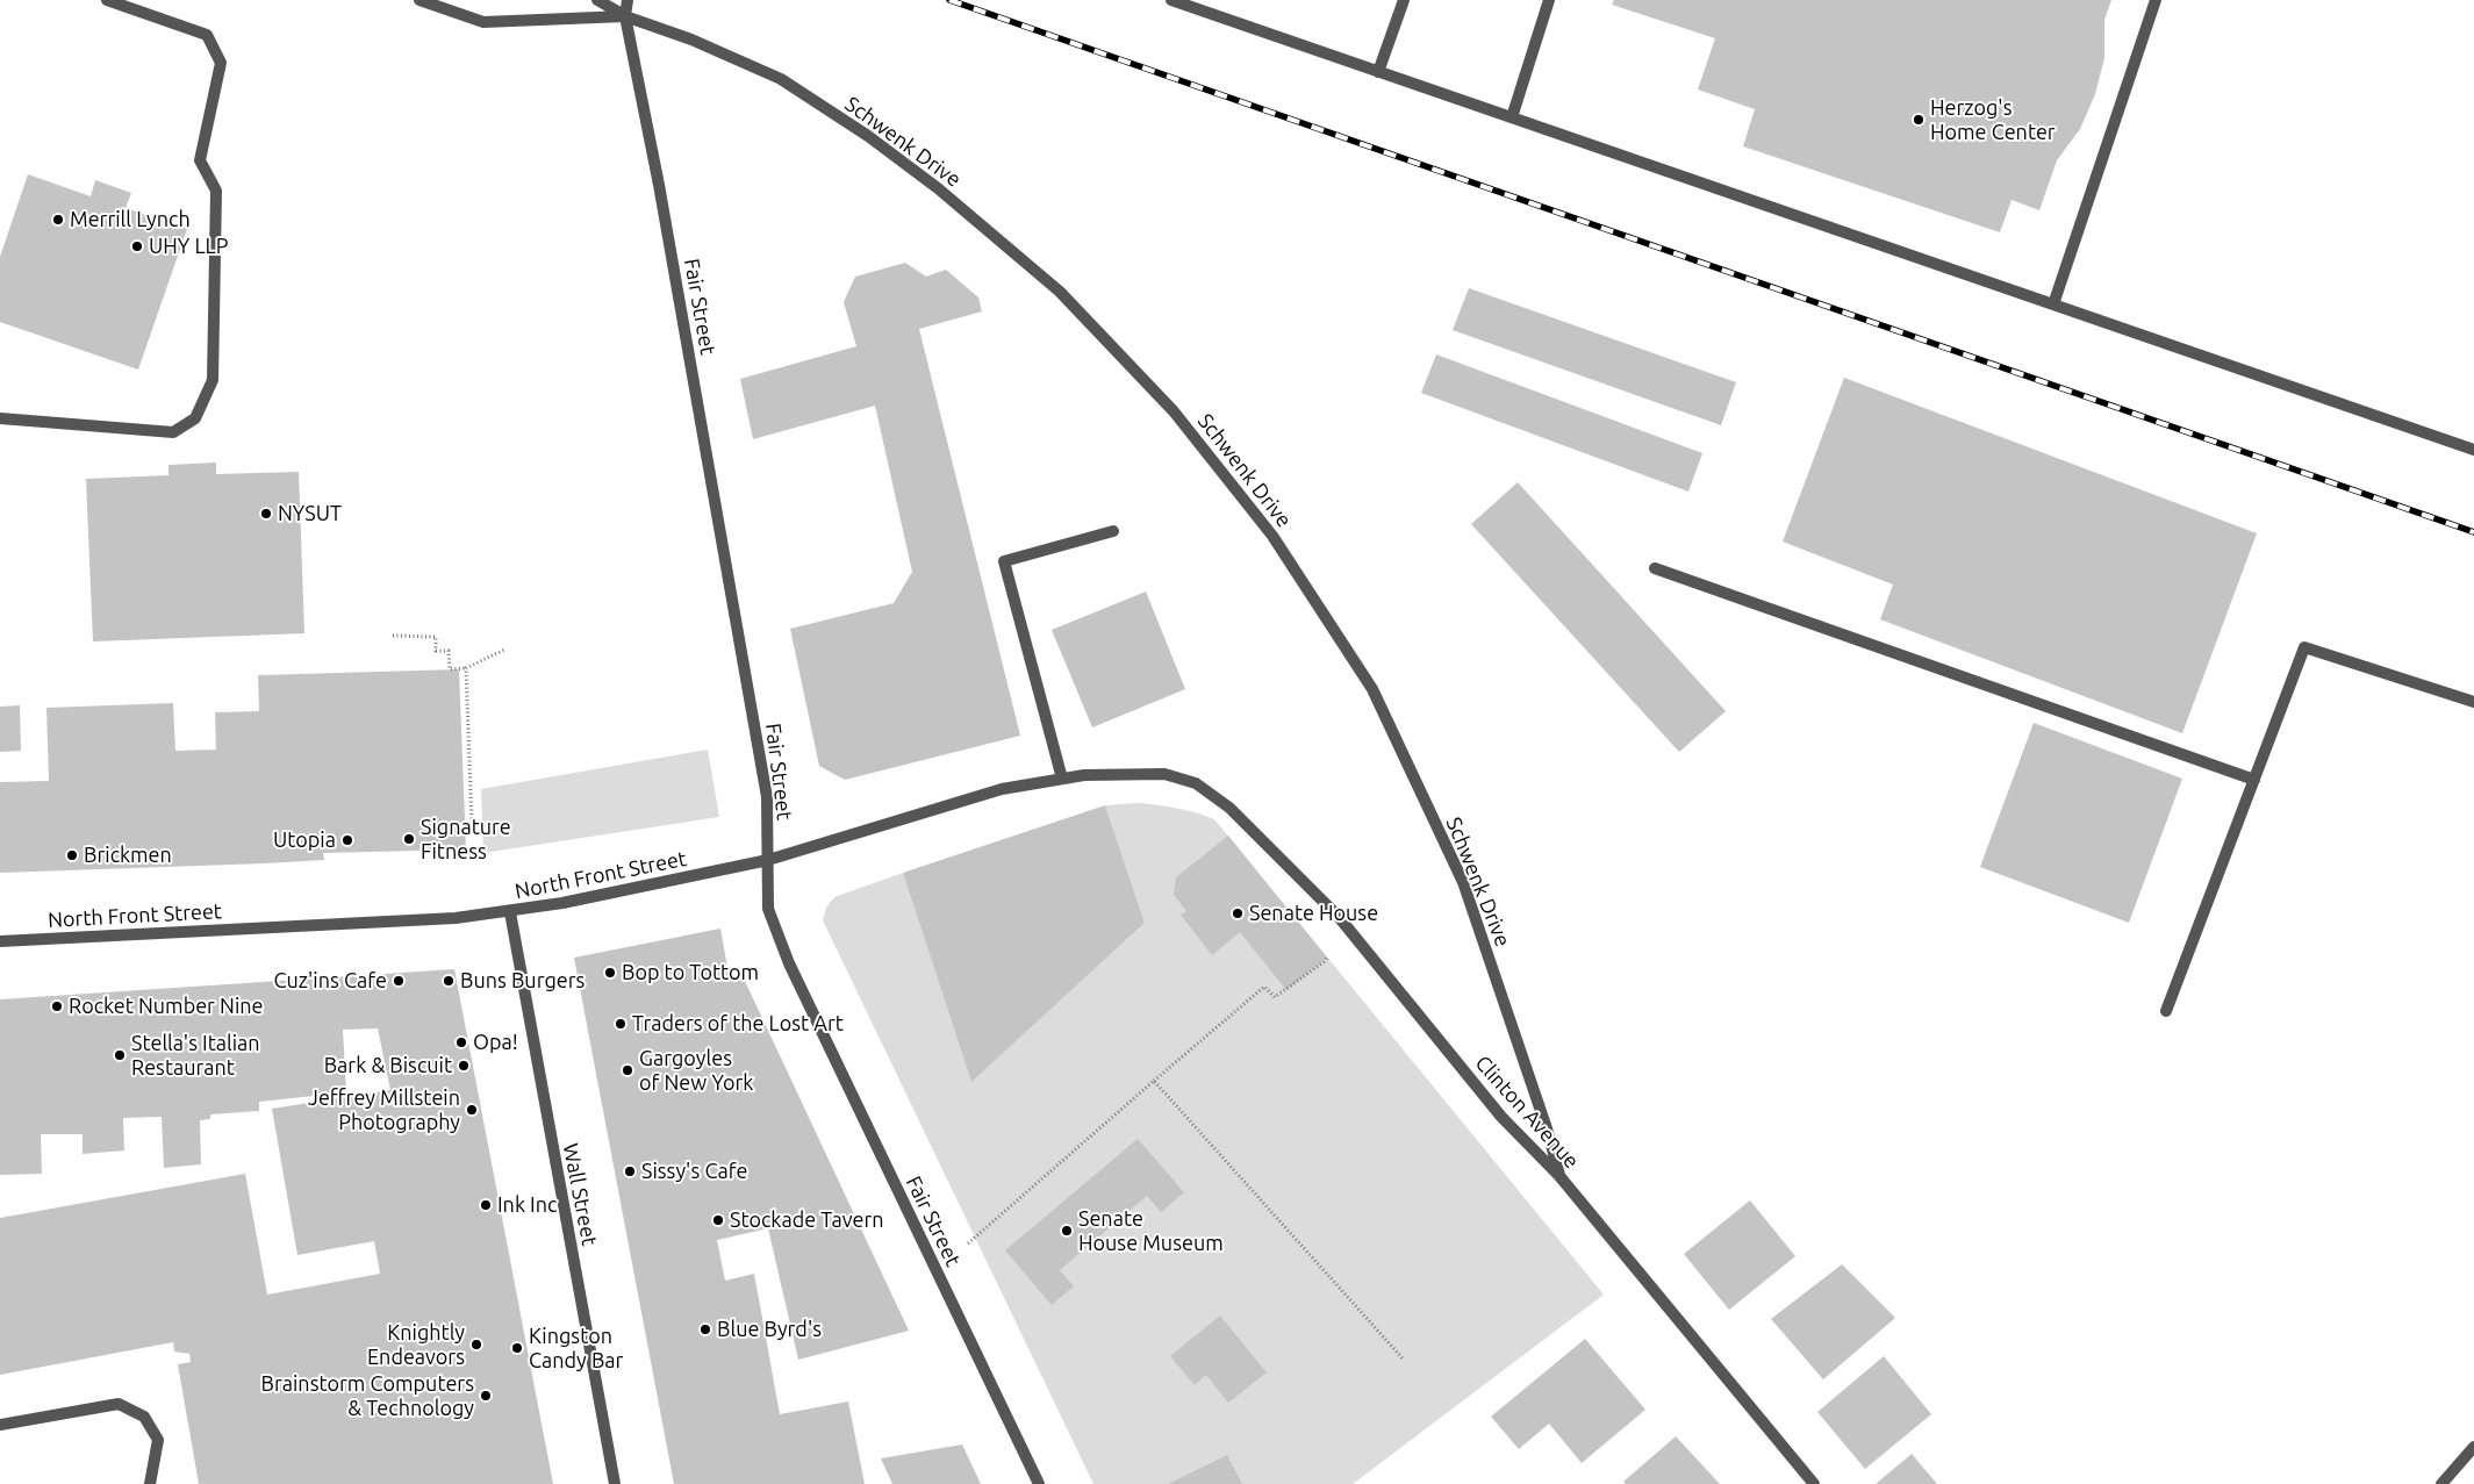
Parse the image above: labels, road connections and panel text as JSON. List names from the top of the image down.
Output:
{
  "streets": {
    "street": [
      "Schwenk Drive",
      "Fair Street",
      "North Front Street",
      "Clinton Avenue",
      "Wall Street"
    ]
  },
  "crossings": [
    ["Schwenk Drive", "Fair Street"],
    ["Schwenk Drive", "Clinton Avenue"],
    ["Fair Street", "North Front Street"],
    ["North Front Street", "Clinton Avenue"],
    ["North Front Street", "Wall Street"]
  ],
  "places": [
    "Herzog's Home Center",
    "Merrill Lynch",
    "UHY LLP",
    "NYSUT",
    "Signature Fitness",
    "Utopia",
    "Brickmen",
    "Senate House",
    "Bop to Tottom",
    "Cuz'ins Cafe",
    "Buns Burgers",
    "Rocket Number Nine",
    "Traders of the Lost Art",
    "Opa!",
    "Stella's Italian Restaurant",
    "Bark & Biscuit",
    "Gargoyles of New York",
    "Jeffrey Millstein Photography",
    "Sissy's Cafe",
    "Ink Inc",
    "Stockade Tavern",
    "Senate House Museum",
    "Blue Byrd's",
    "Knightly Endeavors",
    "Kingston Candy Bar",
    "Brainstorm Computers & Technology"
  ]
}
